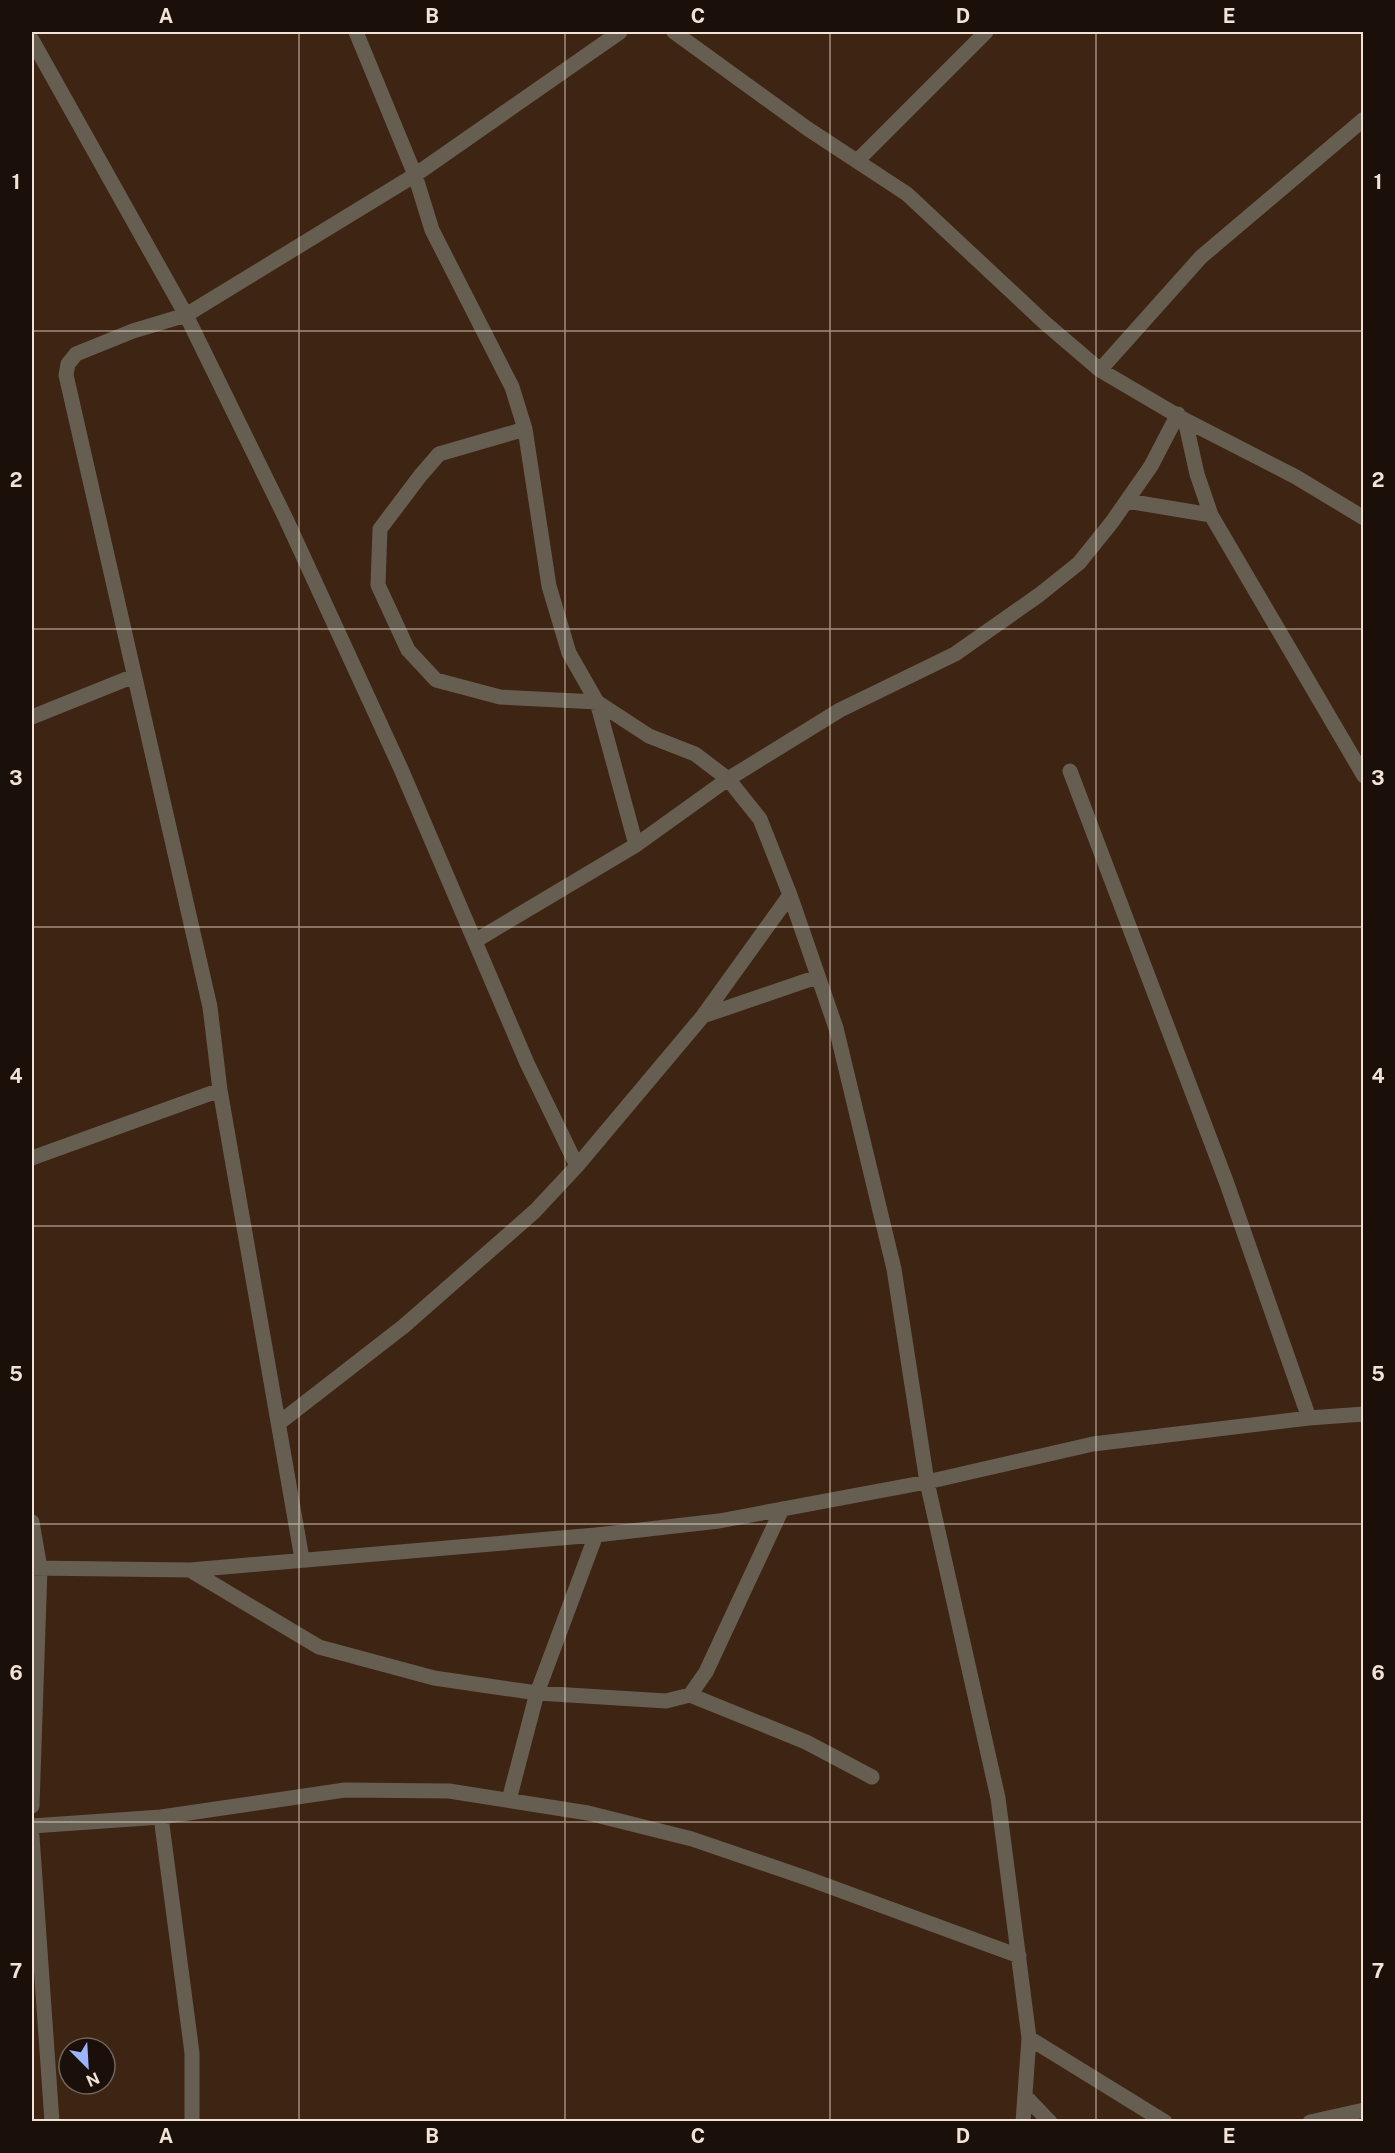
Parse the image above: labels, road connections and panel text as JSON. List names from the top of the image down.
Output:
{
  "north": "bottom right",
  "grid": {
    "columns": [
      "A",
      "B",
      "C",
      "D",
      "E"
    ],
    "rows": [
      "1",
      "2",
      "3",
      "4",
      "5",
      "6",
      "7"
    ]
  }
}
